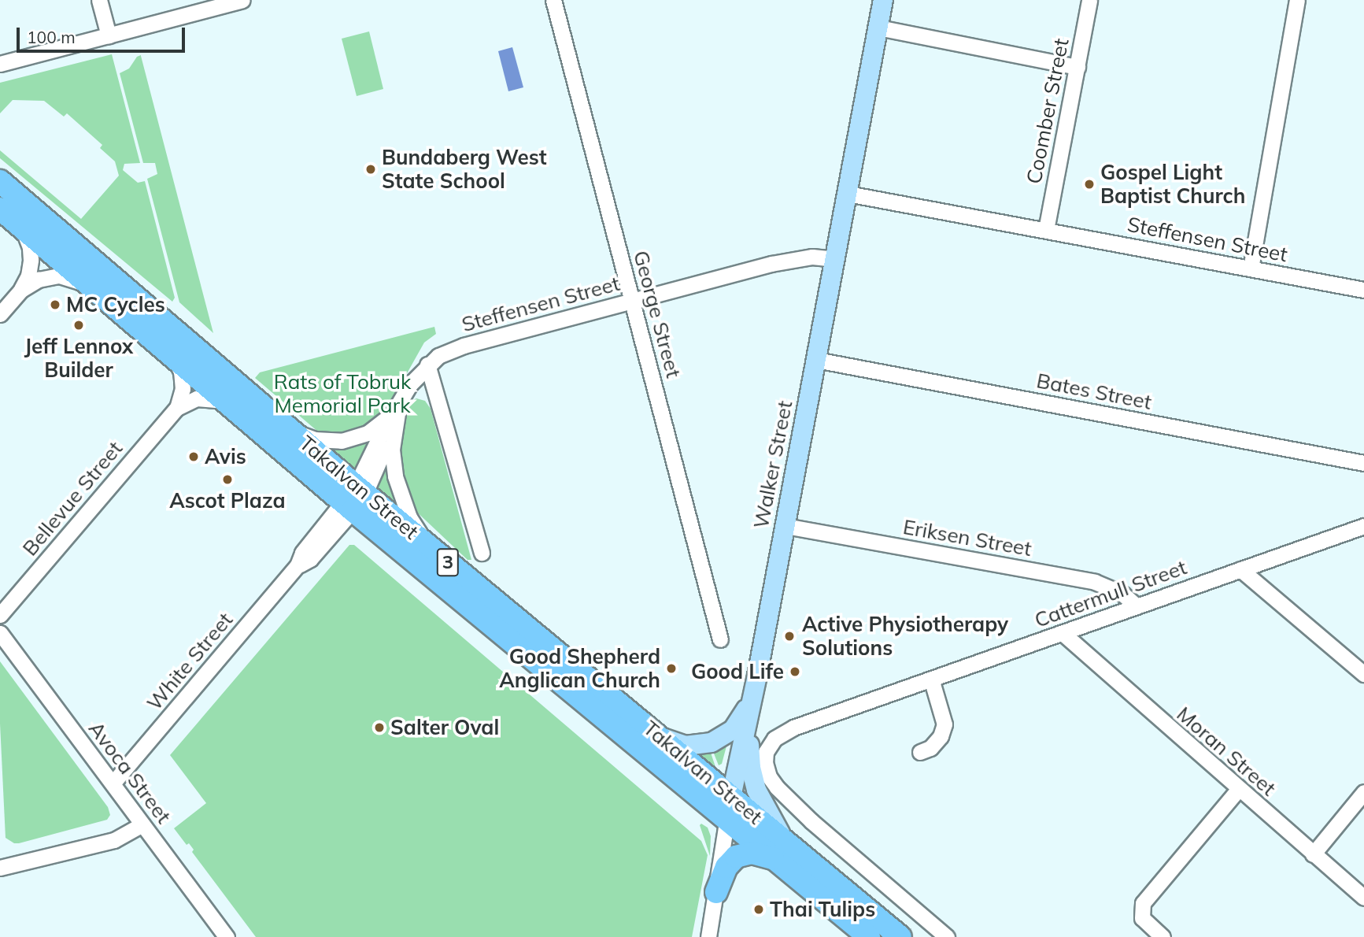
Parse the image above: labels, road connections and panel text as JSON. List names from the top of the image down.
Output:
{
  "streets": {
    "highway": ["Takalvan Street", "3"],
    "main road": ["Walker Street"],
    "street": [
      "Coomber Street",
      "Steffensen Street",
      "George Street",
      "Bates Street",
      "Bellevue Street",
      "Eriksen Street",
      "Cattermull Street",
      "White Street",
      "Moran Street",
      "Avoca Street"
    ]
  },
  "crossings": [
    ["Coomber Street", "Steffensen Street"],
    ["Steffensen Street", "George Street"],
    ["Steffensen Street", "Walker Street"],
    ["Steffensen Street", "Takalvan Street"],
    ["Steffensen Street", "White Street"],
    ["Bates Street", "Walker Street"],
    ["Walker Street", "Takalvan Street"],
    ["Walker Street", "Eriksen Street"],
    ["Takalvan Street", "Bellevue Street"],
    ["Takalvan Street", "Cattermull Street"],
    ["Takalvan Street", "White Street"],
    ["Eriksen Street", "Cattermull Street"],
    ["Cattermull Street", "Moran Street"],
    ["White Street", "Avoca Street"]
  ],
  "parks": ["Rats of Tobruk Memorial Park"],
  "places": [
    "Bundaberg West State School",
    "Gospel Light Baptist Church",
    "MC Cycles",
    "Jeff Lennox Builder",
    "Avis",
    "Ascot Plaza",
    "Active Physiotherapy Solutions",
    "Good Shepherd Anglican Church",
    "Good Life",
    "Salter Oval",
    "Thai Tulips"
  ],
  "scale_bar": "100 m"
}
